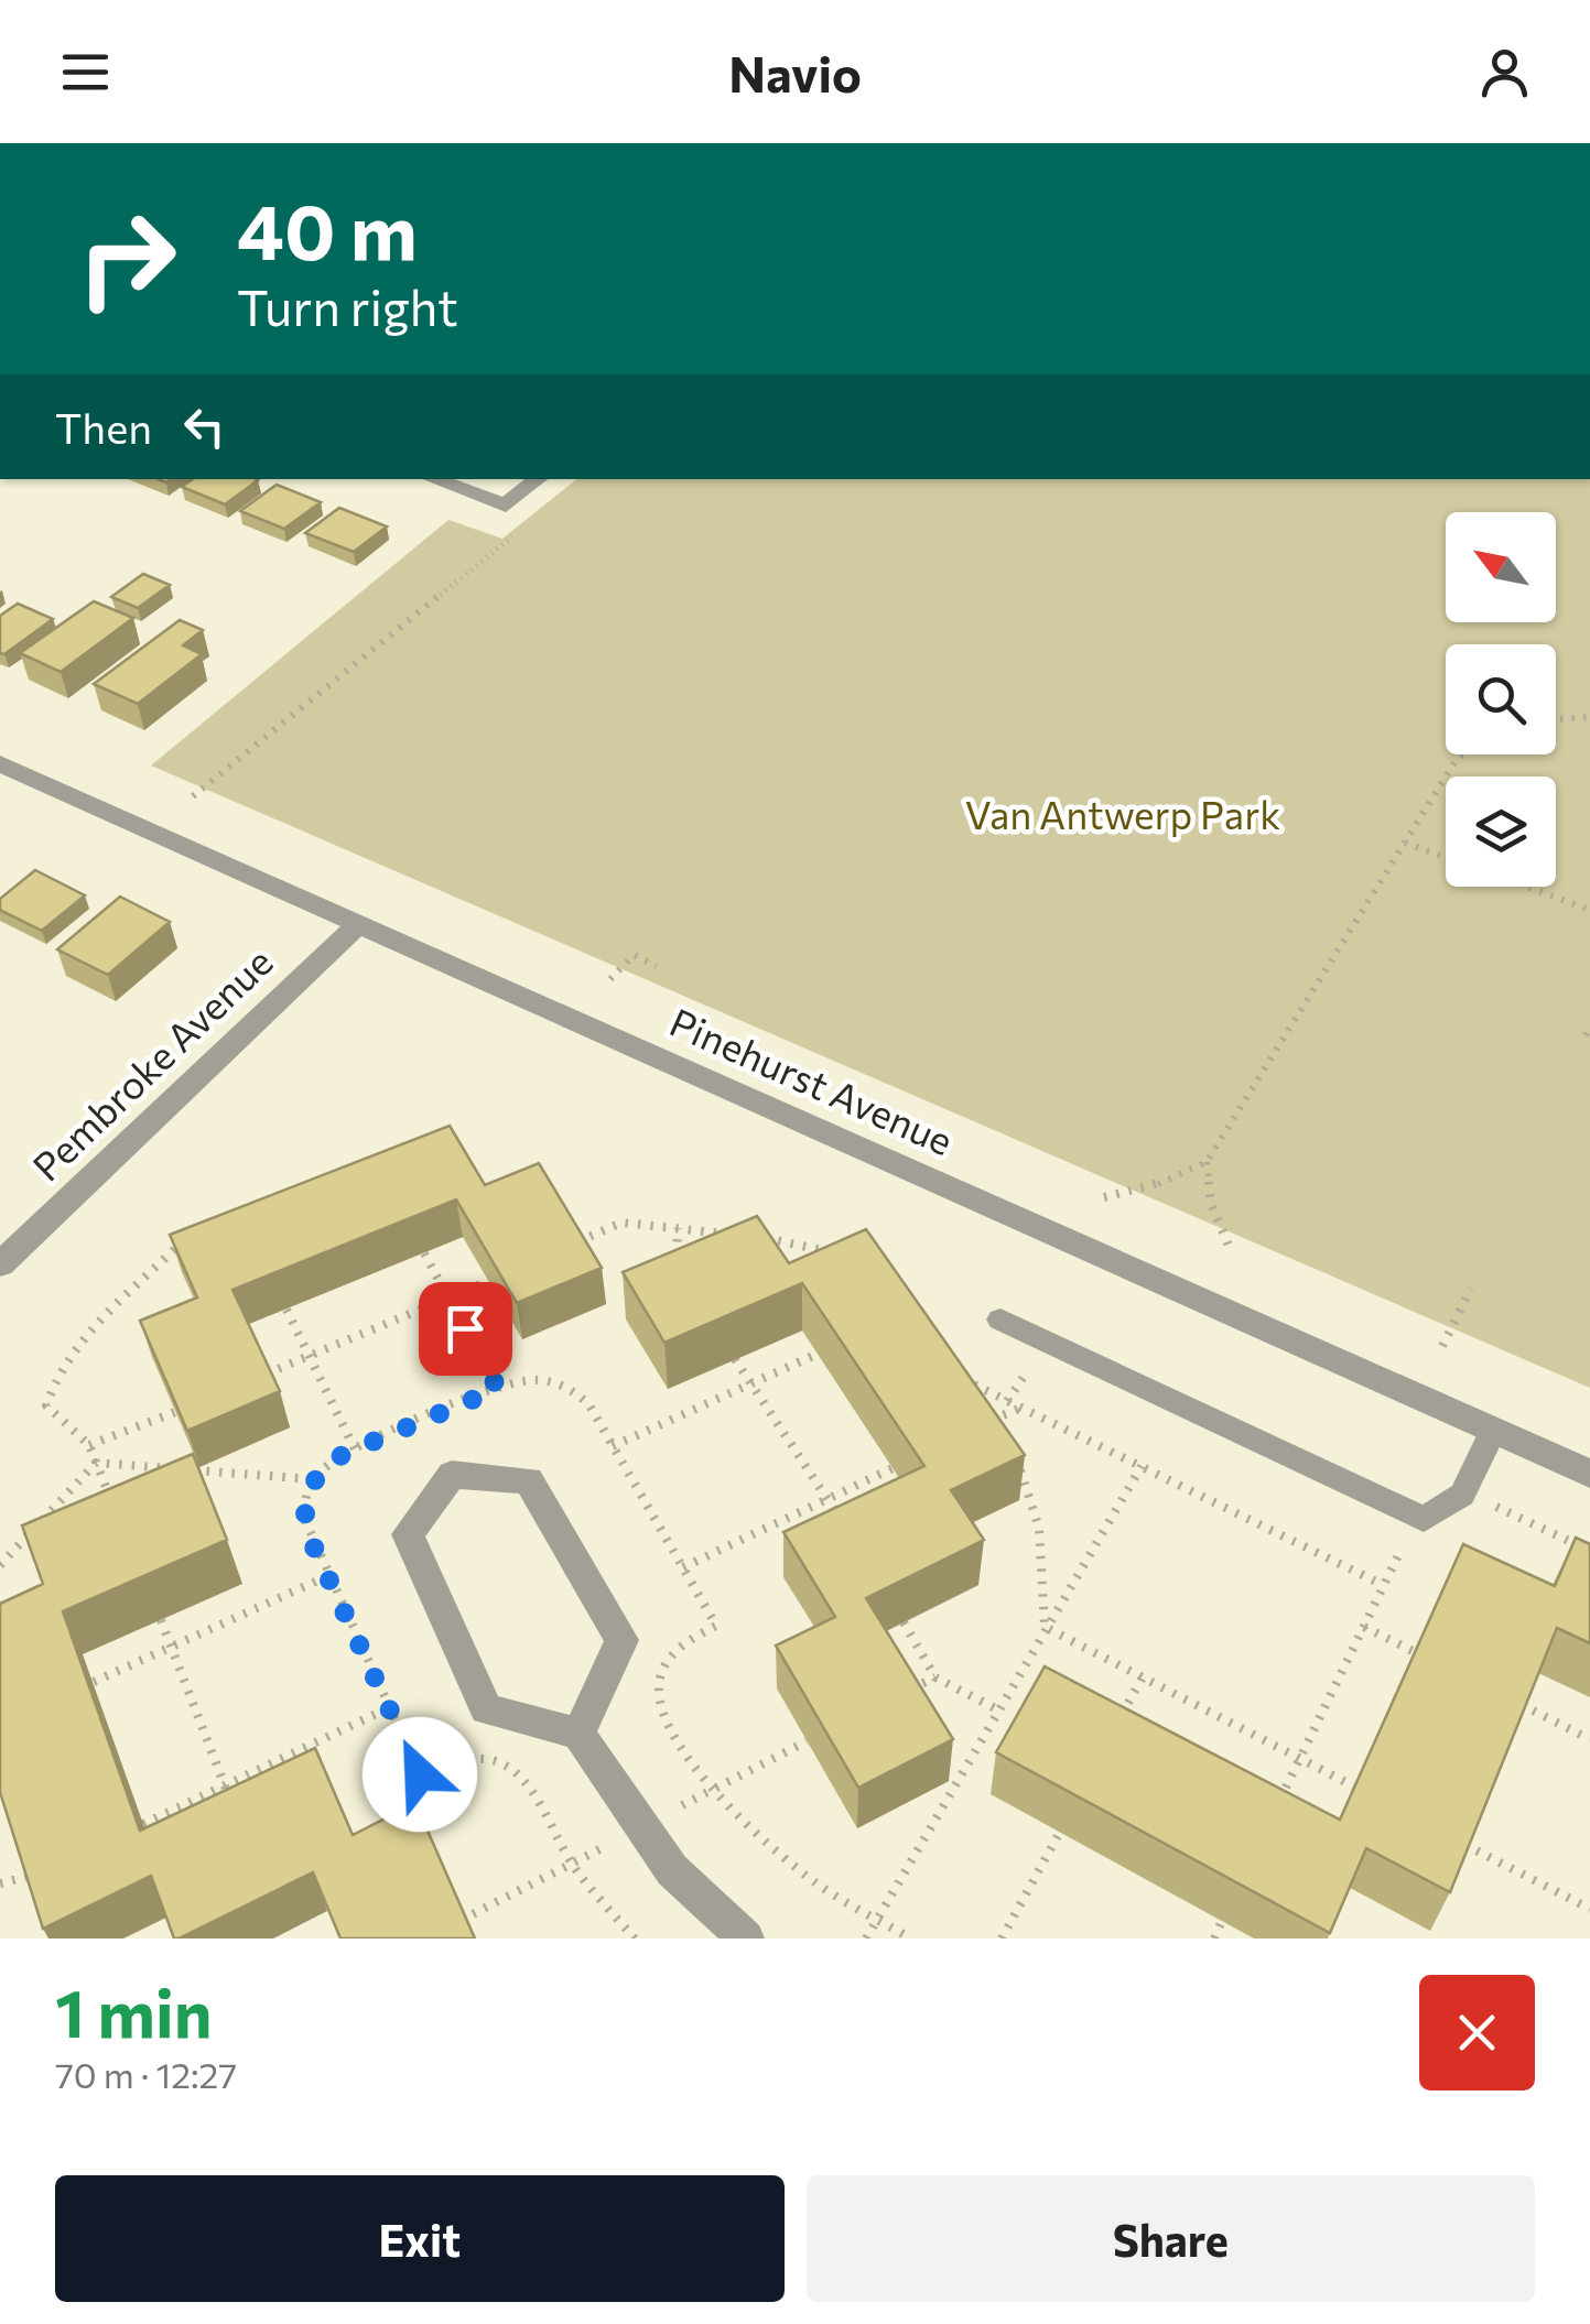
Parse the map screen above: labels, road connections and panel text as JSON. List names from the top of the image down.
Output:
{
  "streets": {
    "street": ["Pembroke Avenue", "Pinehurst Avenue"]
  },
  "crossings": [
    ["Pembroke Avenue", "Pinehurst Avenue"]
  ],
  "parks": ["Van Antwerp Park"],
  "north": "top left",
  "page": {
    "header": "Navio",
    "turn": ["40 m", "Turn right"],
    "then": "Then",
    "heading": ["1 min", "70 m · 12:27"],
    "buttons": ["Exit", "Share"]
  }
}
